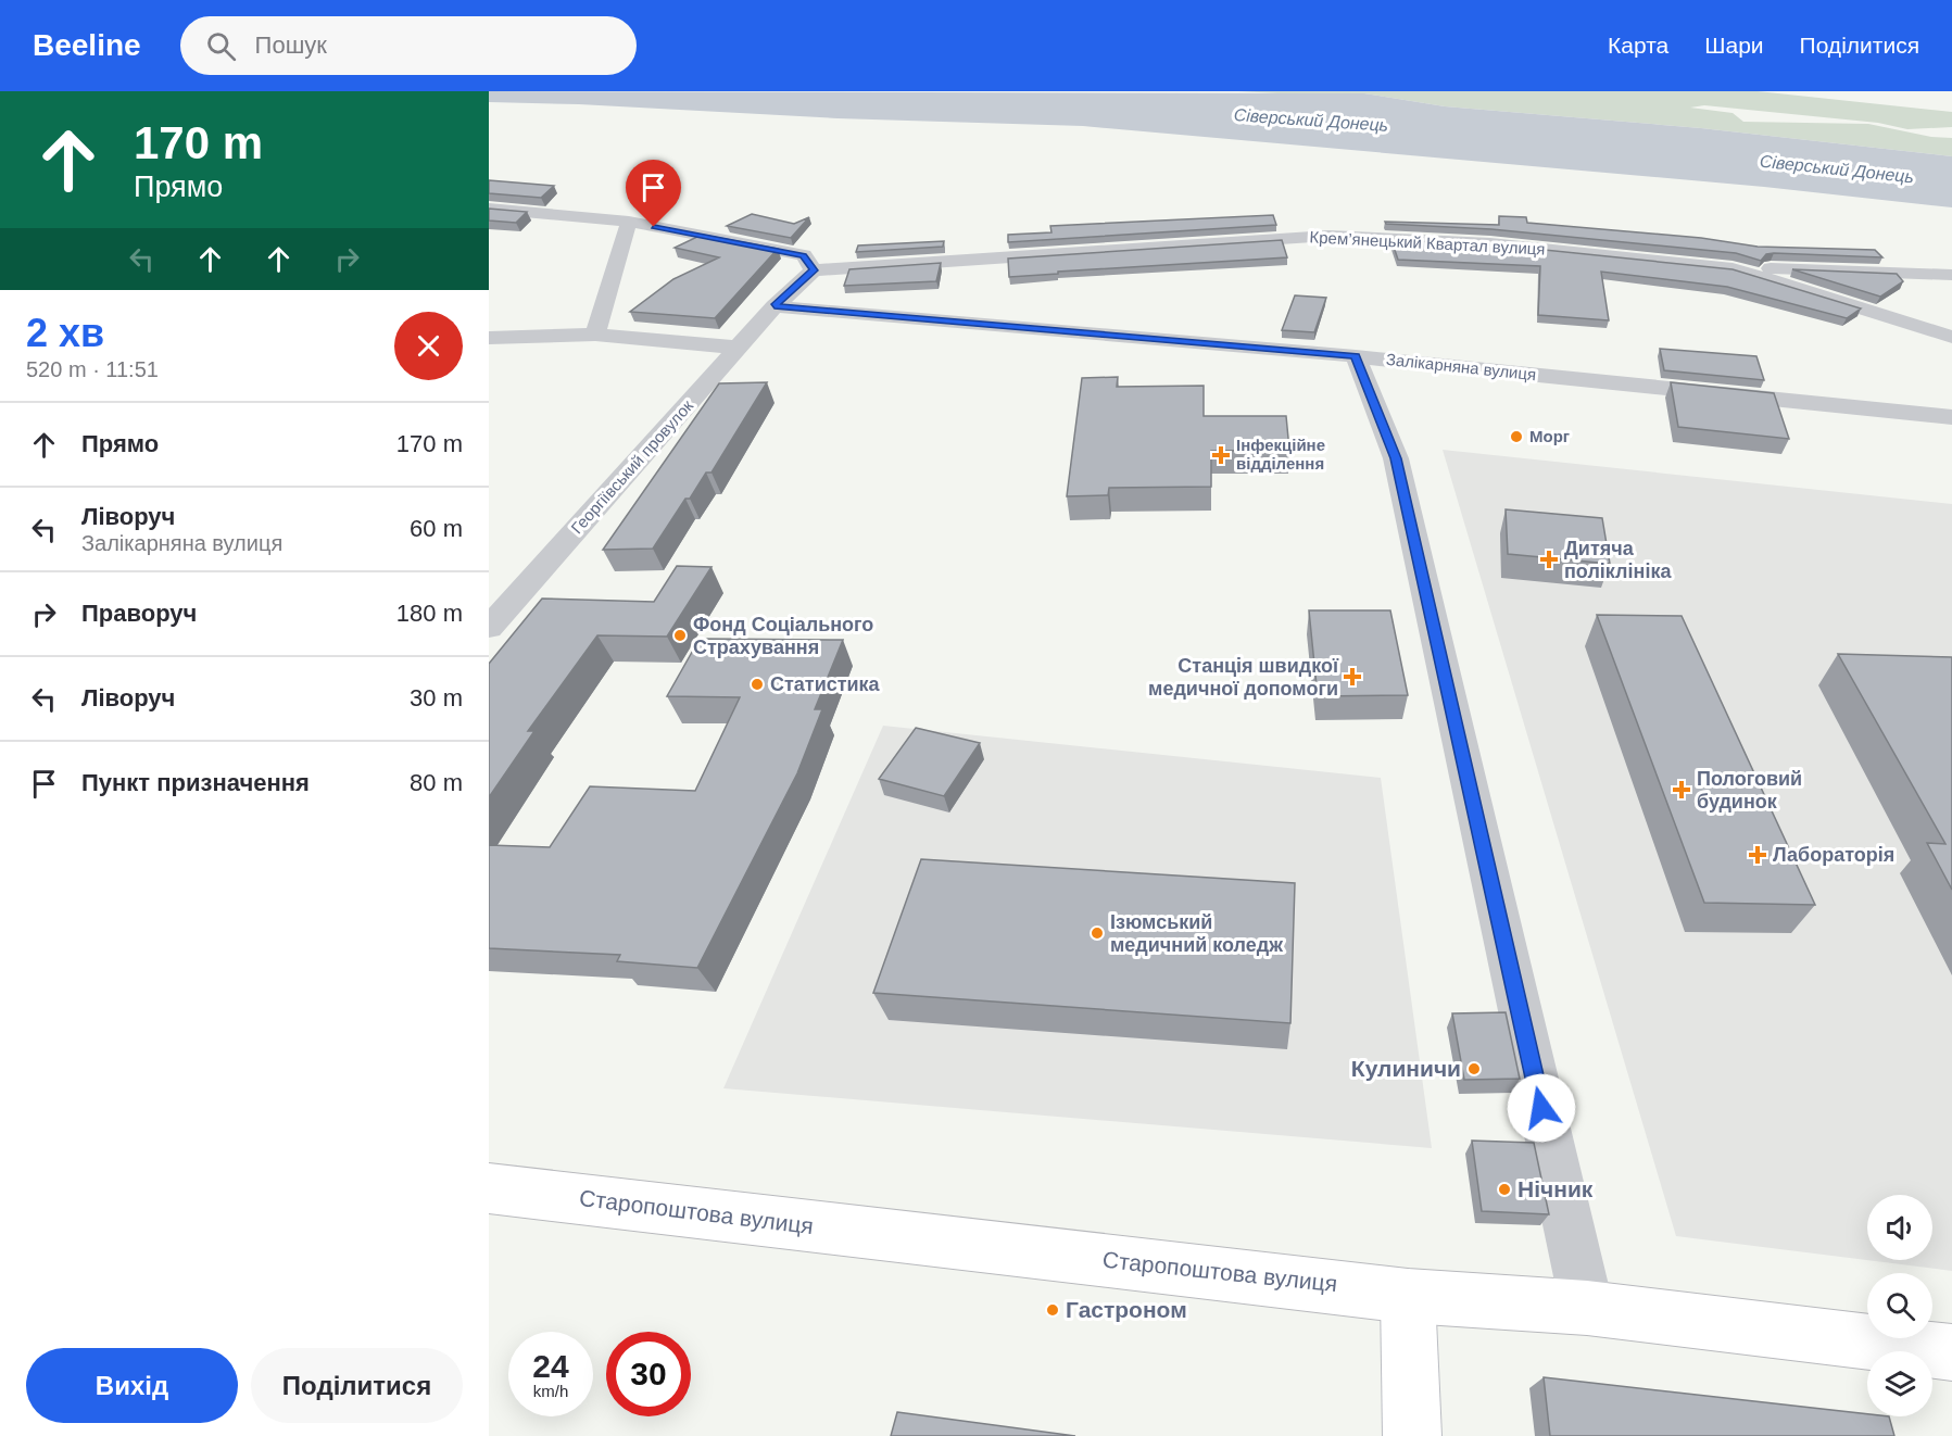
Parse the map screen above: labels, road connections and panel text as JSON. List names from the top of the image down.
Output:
{
  "streets": {
    "main road": ["Старопоштова вулиця"],
    "street": ["Крем’янецький Квартал вулиця", "Залікарняна вулиця", "Георгіївський провулок"]
  },
  "crossings": [
    ["Залікарняна вулиця", "Георгіївський провулок"]
  ],
  "water": ["Сіверський Донець"],
  "places": {
    "other": [
      "Морг",
      "Фонд Соцiального Страхування",
      "Статистика",
      "Ізюмський медичний коледж",
      "Кулиничи",
      "Нічник",
      "Гастроном"
    ],
    "health": [
      "Інфекційне відділення",
      "Дитяча поліклініка",
      "Станція швидкої медичної допомоги",
      "Пологовий будинок",
      "Лабораторія"
    ]
  },
  "page": {
    "header": "Beeline",
    "search": "Пошук",
    "nav": ["Карта", "Шари", "Поділитися"],
    "turn": ["170 m", "Прямо"],
    "heading": ["2 хв", "520 m · 11:51"],
    "list": [
      {
        "name": "Прямо",
        "value": "170 m"
      },
      {
        "name": "Ліворуч",
        "note": "Залікарняна вулиця",
        "value": "60 m"
      },
      {
        "name": "Праворуч",
        "value": "180 m"
      },
      {
        "name": "Ліворуч",
        "value": "30 m"
      },
      {
        "name": "Пункт призначення",
        "value": "80 m"
      }
    ],
    "speed": "24 km/h",
    "limit": "30",
    "buttons": ["Вихід", "Поділитися"]
  }
}
